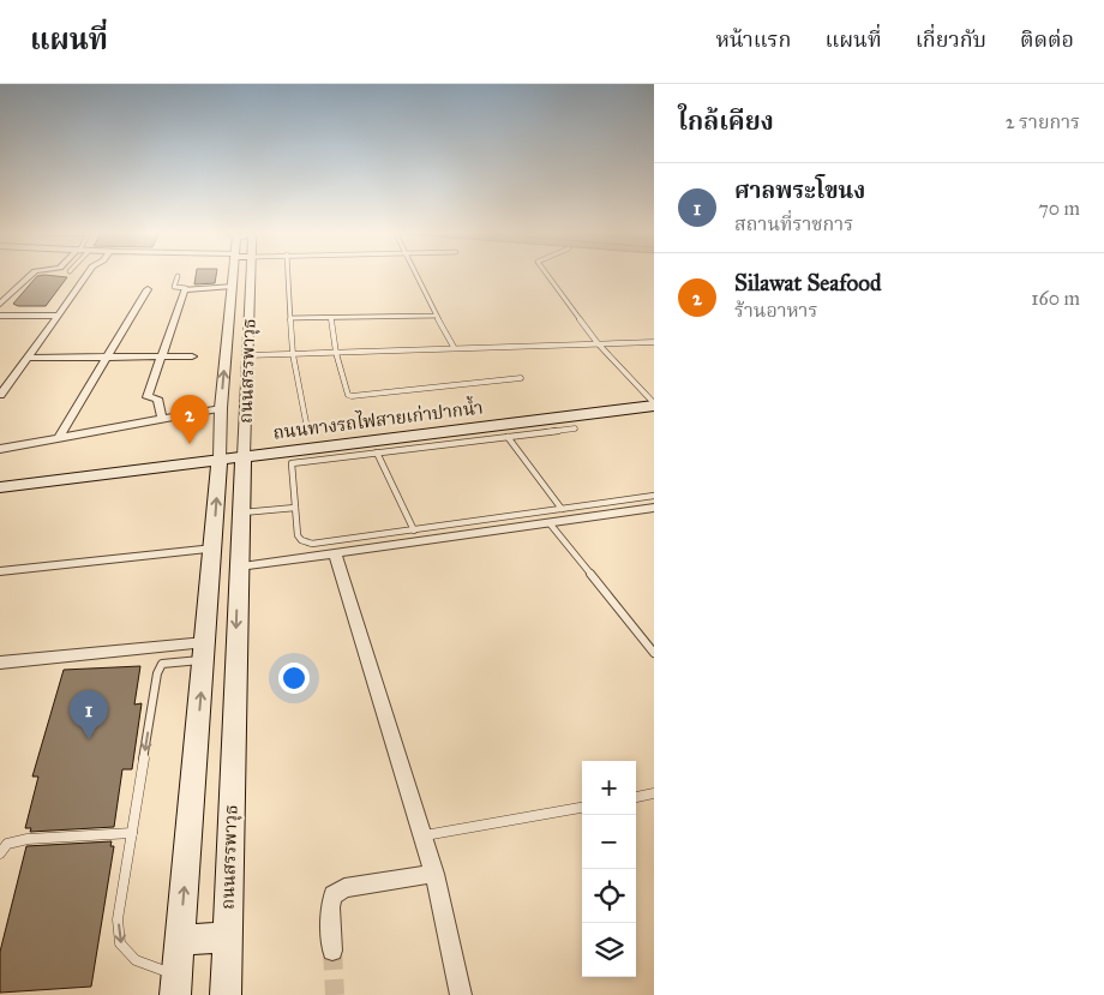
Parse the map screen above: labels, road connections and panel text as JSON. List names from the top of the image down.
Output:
{
  "streets": {
    "main road": ["ถนนสรรพาวุธ", "ถนนทางรถไฟสายเก่าปากน้ำ"]
  },
  "crossings": [
    ["ถนนสรรพาวุธ", "ถนนทางรถไฟสายเก่าปากน้ำ"]
  ],
  "page": {
    "header": "แผนที่",
    "nav": [
      "หน้าแรก",
      "แผนที่",
      "เกี่ยวกับ",
      "ติดต่อ"
    ],
    "heading": ["ใกล้เคียง", "2 รายการ"],
    "list": [
      {
        "mark": "1",
        "name": "ศาลพระโขนง",
        "note": "สถานที่ราชการ",
        "value": "70 m"
      },
      {
        "mark": "2",
        "name": "Silawat Seafood",
        "note": "ร้านอาหาร",
        "value": "160 m"
      }
    ],
    "pins": ["2", "1"],
    "map_buttons": ["+", "−"]
  }
}
